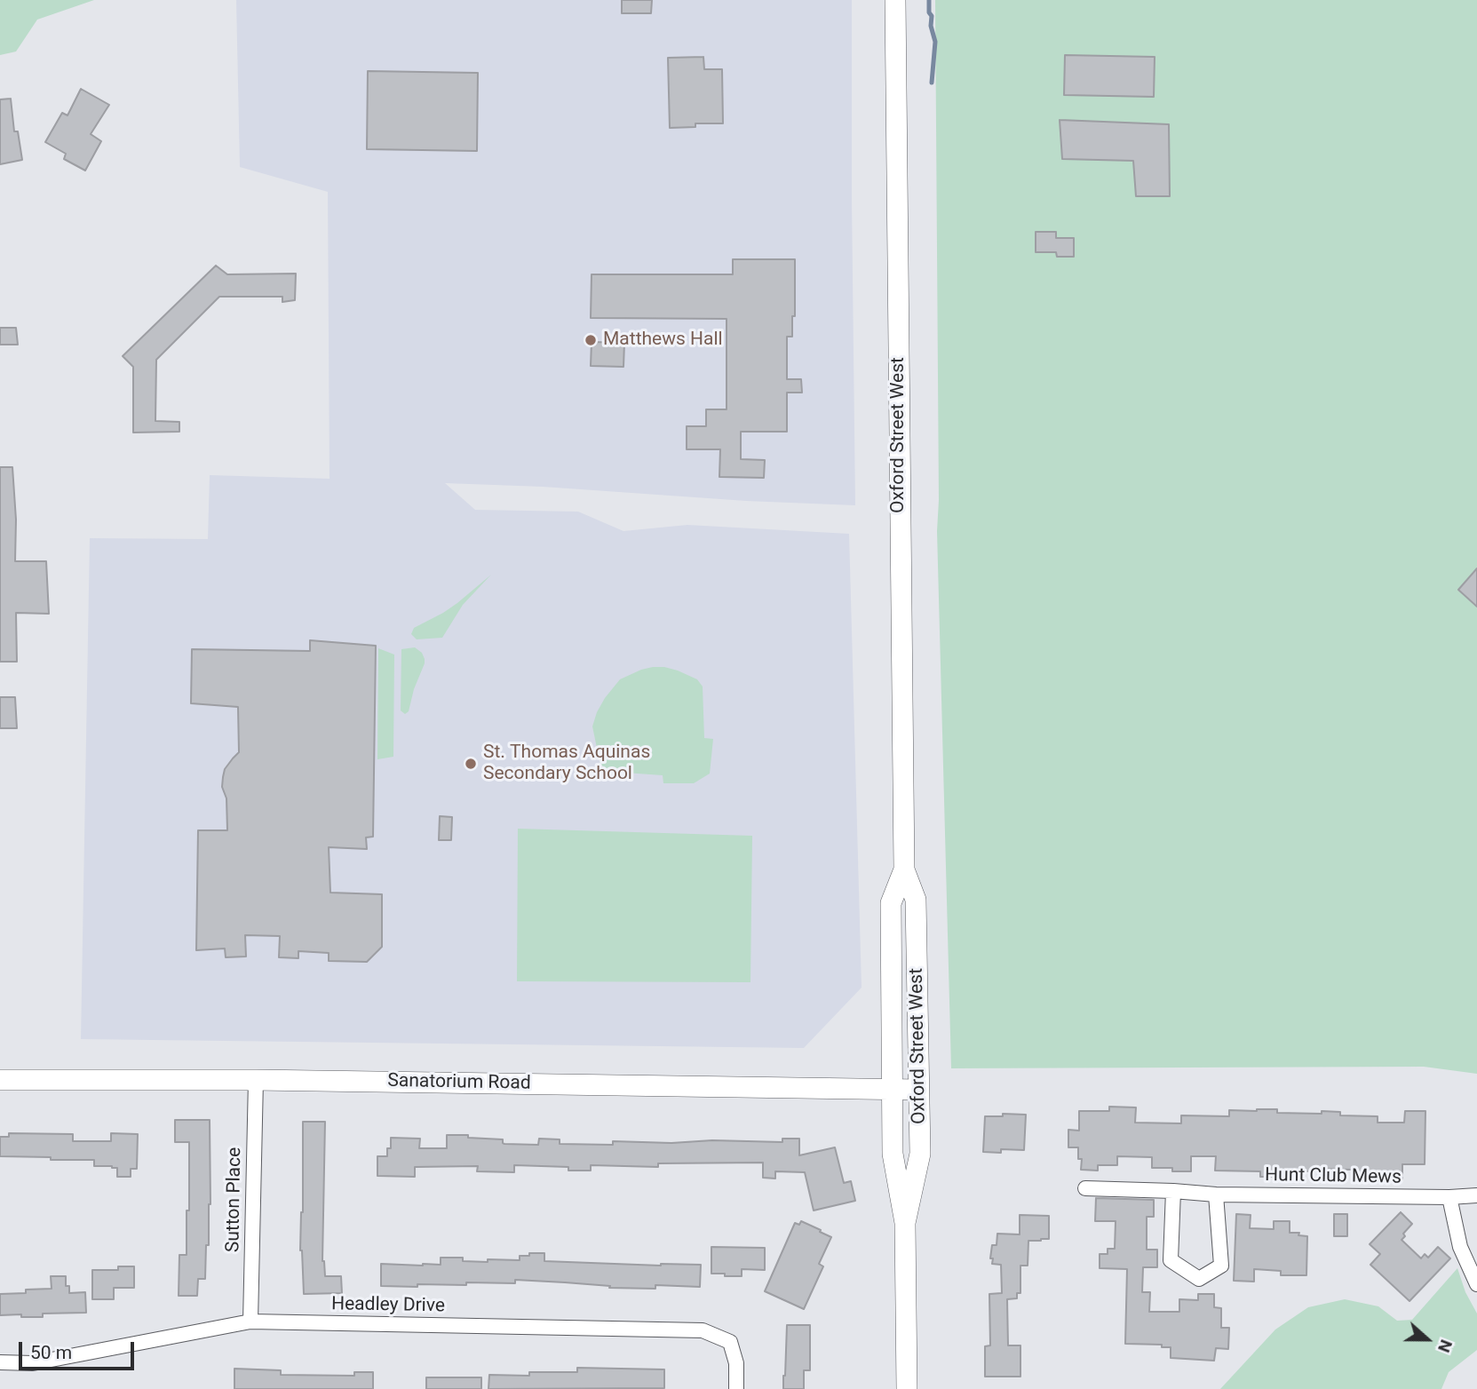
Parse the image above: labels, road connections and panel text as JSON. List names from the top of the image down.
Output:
{
  "streets": {
    "main road": ["Oxford Street West", "Sanatorium Road"],
    "street": ["Hunt Club Mews", "Sutton Place", "Headley Drive"]
  },
  "crossings": [
    ["Oxford Street West", "Sanatorium Road"],
    ["Sanatorium Road", "Sutton Place"],
    ["Sutton Place", "Headley Drive"]
  ],
  "places": ["Matthews Hall", "St. Thomas Aquinas Secondary School"],
  "scale_bar": "50 m",
  "north": "right"
}
